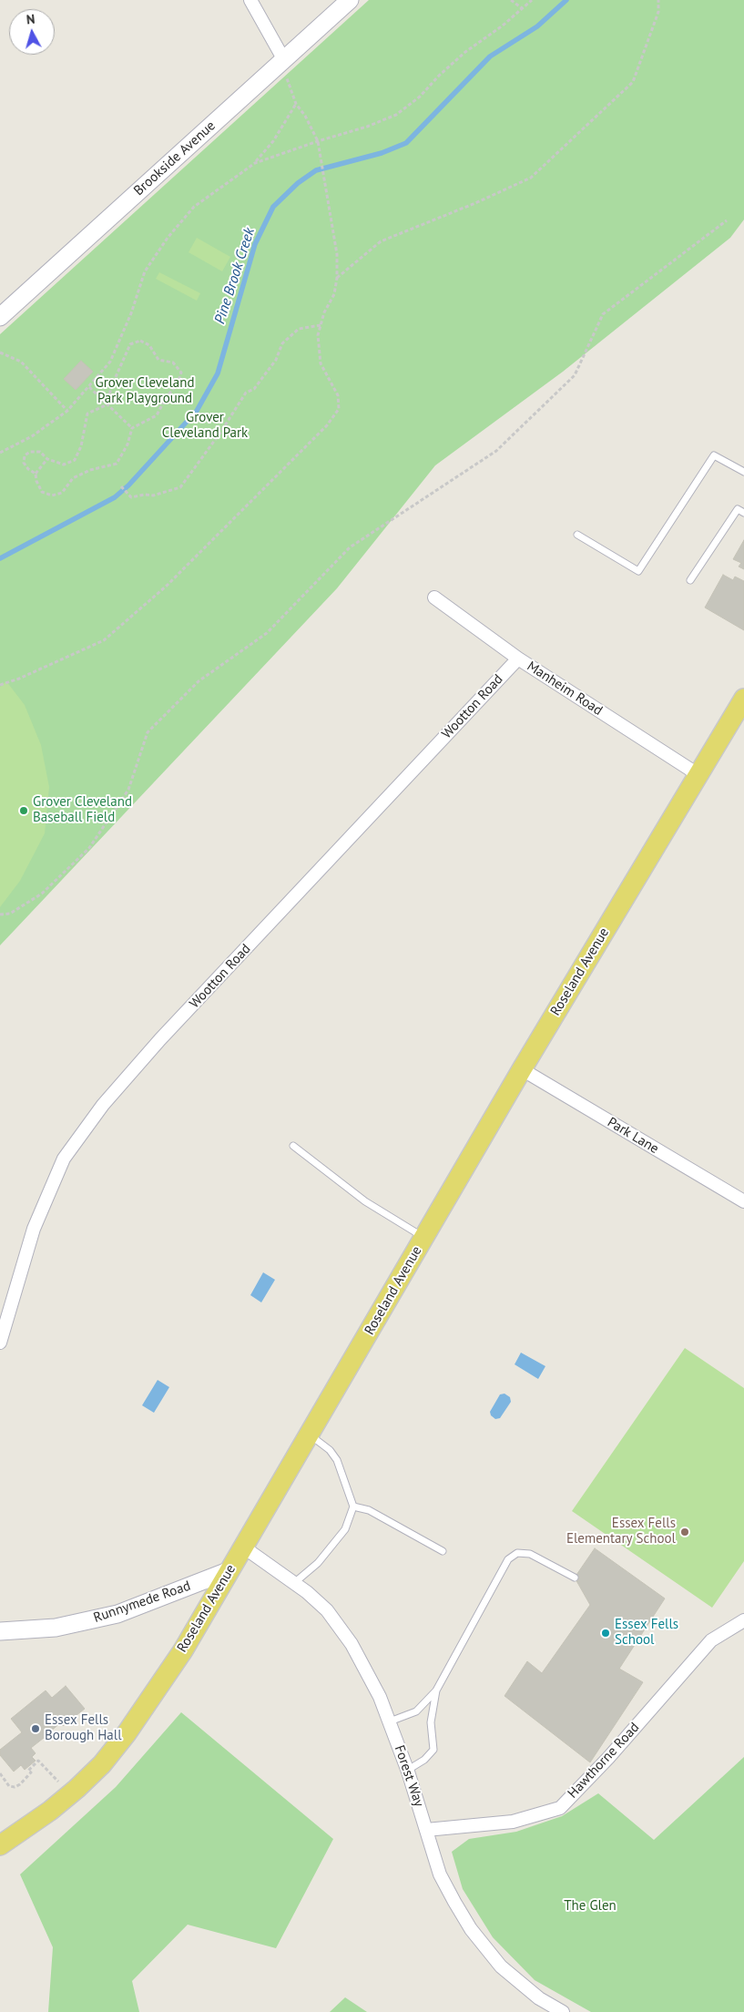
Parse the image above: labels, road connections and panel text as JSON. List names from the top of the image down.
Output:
{
  "streets": {
    "main road": ["Roseland Avenue"],
    "street": [
      "Brookside Avenue",
      "Manheim Road",
      "Wootton Road",
      "Park Lane",
      "Runnymede Road",
      "Hawthorne Road",
      "Forest Way"
    ]
  },
  "crossings": [
    ["Manheim Road", "Wootton Road"],
    ["Manheim Road", "Roseland Avenue"],
    ["Roseland Avenue", "Park Lane"],
    ["Roseland Avenue", "Runnymede Road"],
    ["Roseland Avenue", "Forest Way"],
    ["Hawthorne Road", "Forest Way"]
  ],
  "water": ["Pine Brook Creek"],
  "parks": ["Grover Cleveland Park Playground", "Grover Cleveland Park", "The Glen"],
  "places": [
    "Grover Cleveland Baseball Field",
    "Essex Fells Elementary School",
    "Essex Fells School",
    "Essex Fells Borough Hall"
  ],
  "north": "top"
}
